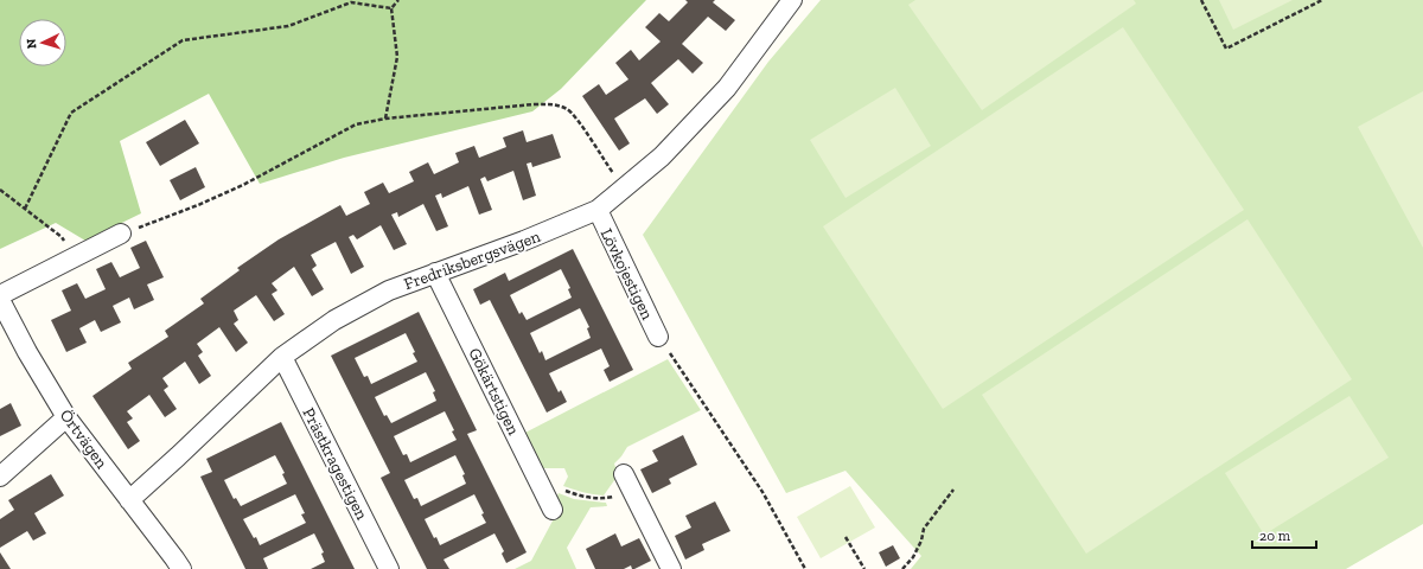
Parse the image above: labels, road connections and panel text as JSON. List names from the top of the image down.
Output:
{
  "streets": {
    "street": [
      "Fredriksbergsvägen",
      "Lövkojestigen",
      "Gökärtstigen",
      "Örtvägen",
      "Prästkragestigen"
    ]
  },
  "crossings": [
    ["Fredriksbergsvägen", "Lövkojestigen"],
    ["Fredriksbergsvägen", "Gökärtstigen"],
    ["Fredriksbergsvägen", "Örtvägen"],
    ["Fredriksbergsvägen", "Prästkragestigen"]
  ],
  "scale_bar": "20 m",
  "north": "left"
}
